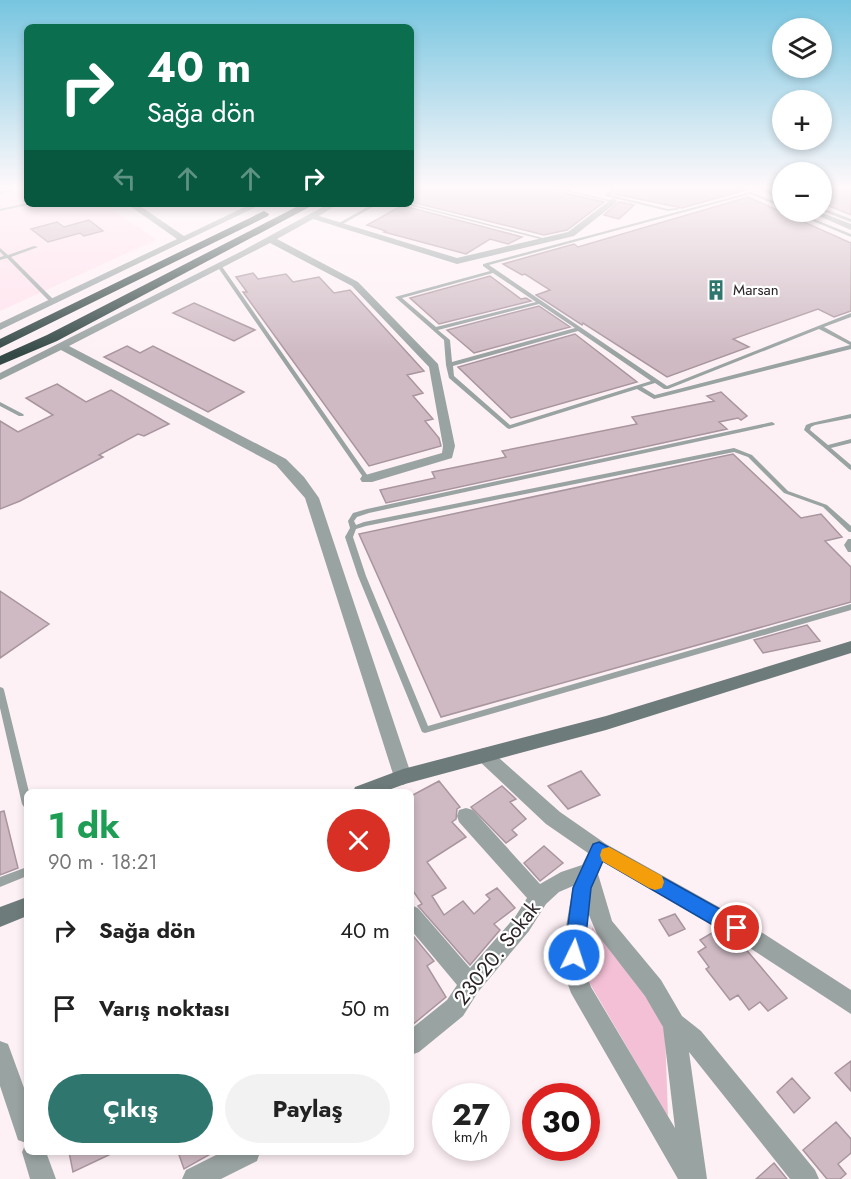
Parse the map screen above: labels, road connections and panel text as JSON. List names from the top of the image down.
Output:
{
  "streets": {
    "street": ["23020. Sokak"]
  },
  "places": {
    "building": ["Marsan"]
  },
  "page": {
    "map_buttons": ["+", "−"],
    "turn": ["40 m", "Sağa dön"],
    "heading": ["1 dk", "90 m · 18:21"],
    "list": [
      {
        "name": "Sağa dön",
        "value": "40 m"
      },
      {
        "name": "Varış noktası",
        "value": "50 m"
      }
    ],
    "buttons": ["Çıkış", "Paylaş"],
    "speed": "27 km/h",
    "limit": "30"
  }
}
